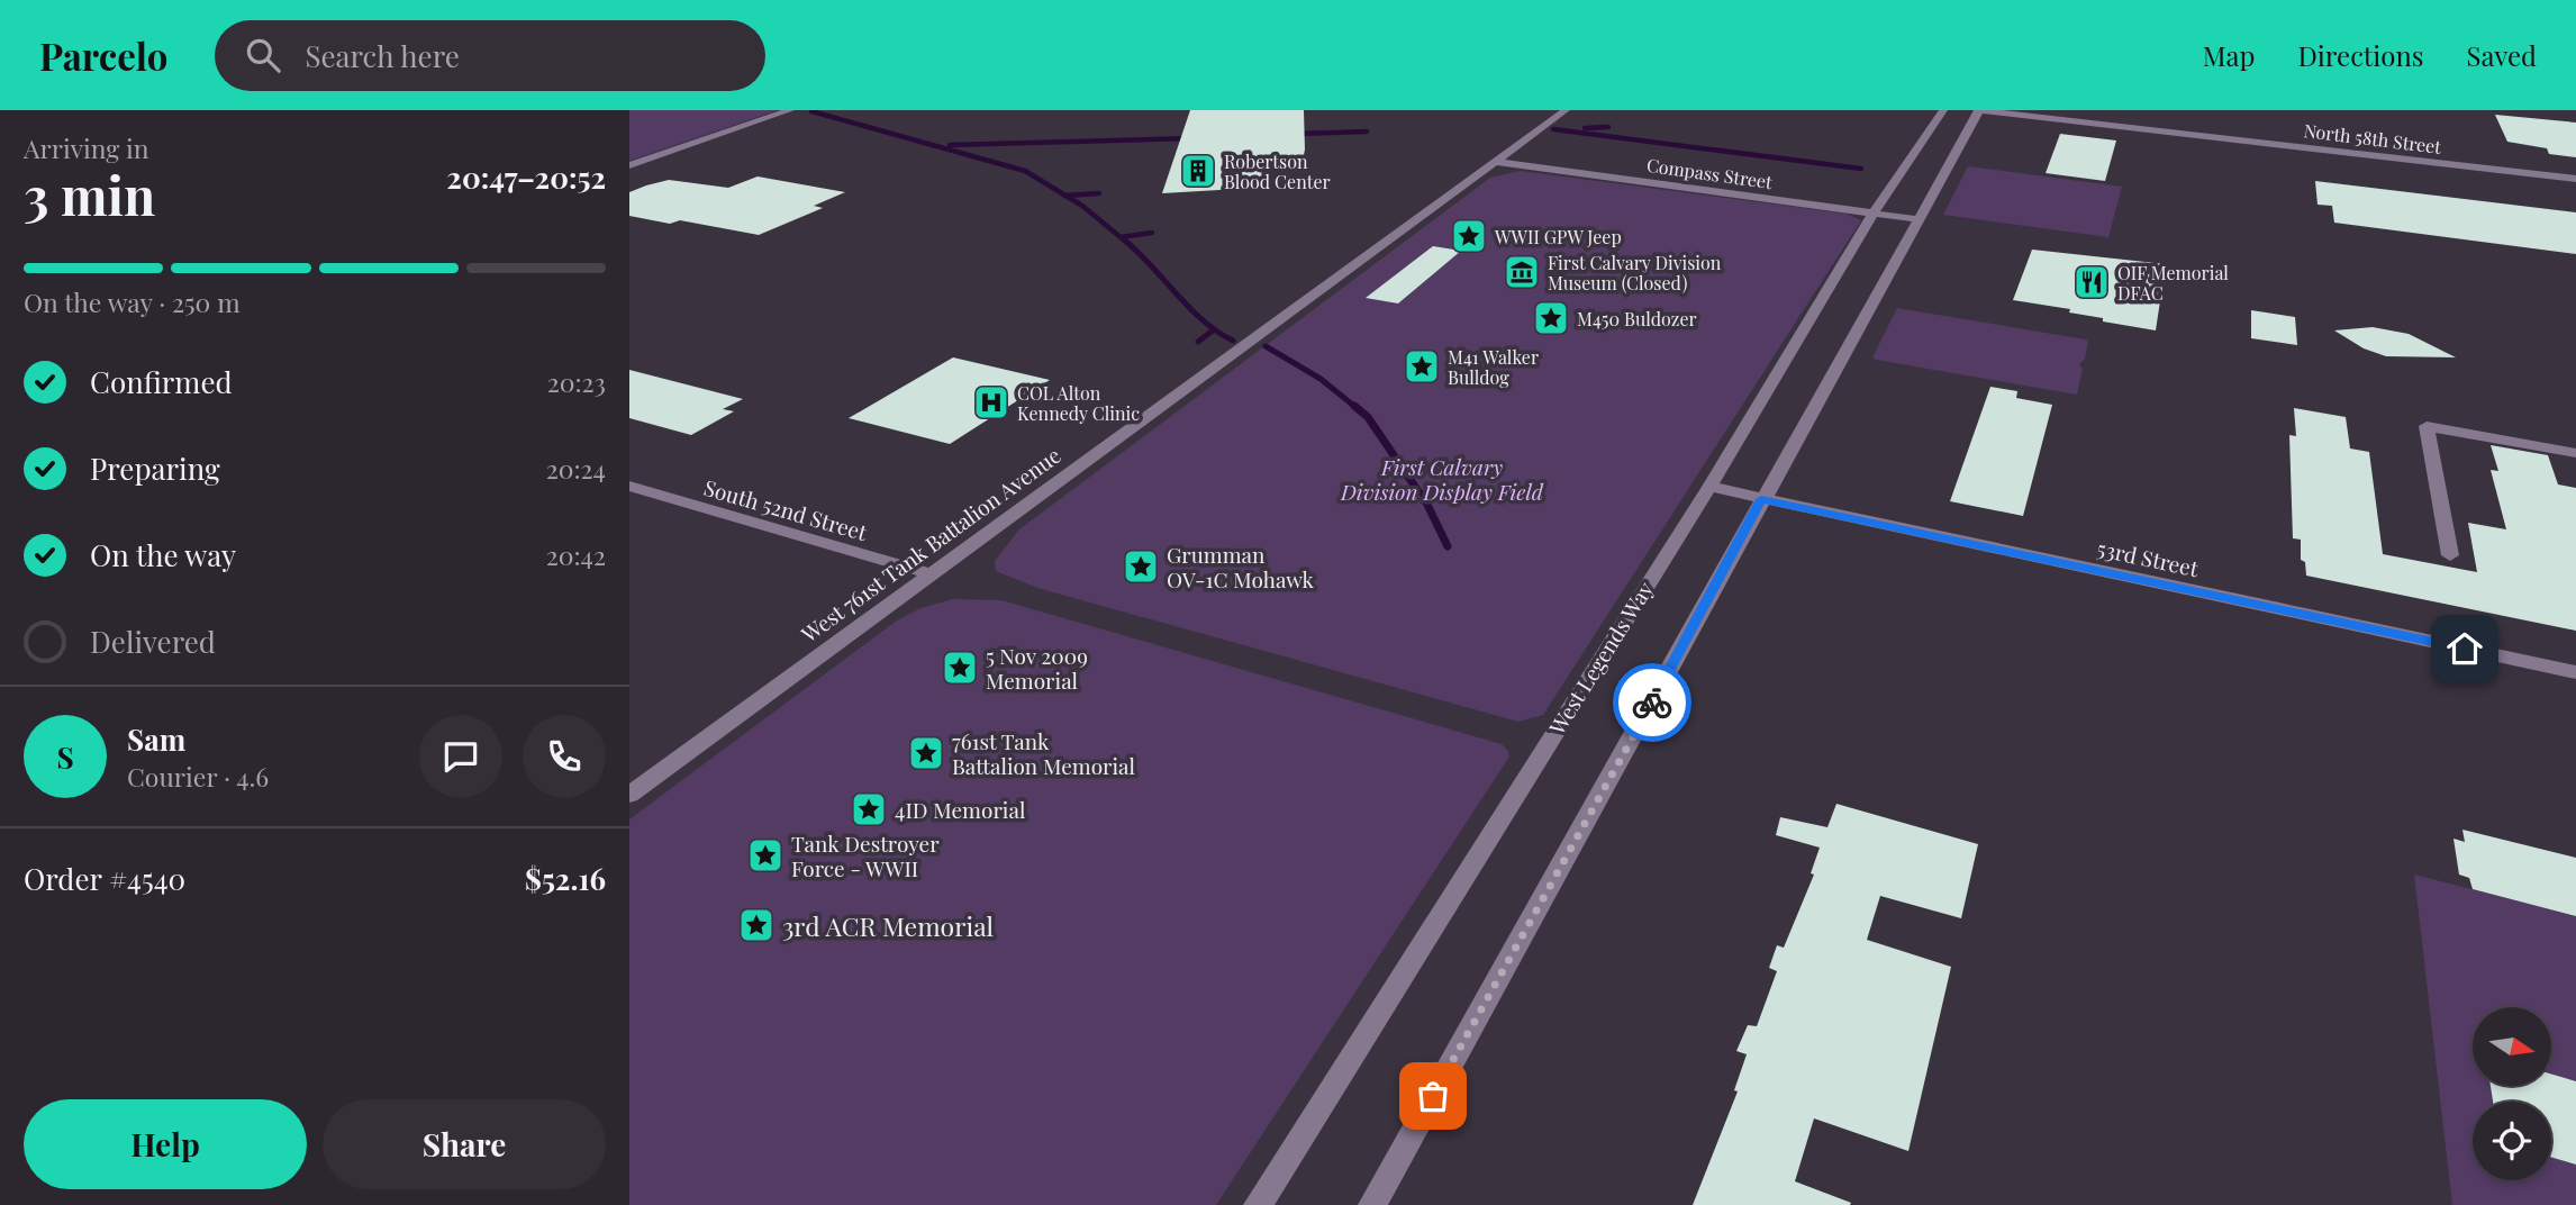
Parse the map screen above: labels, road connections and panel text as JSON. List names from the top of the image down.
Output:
{
  "streets": {
    "street": [
      "North 58th Street",
      "Compass Street",
      "South 52nd Street",
      "West 761st Tank Battalion Avenue",
      "53rd Street",
      "West Legends Way"
    ]
  },
  "crossings": [
    ["Compass Street", "West 761st Tank Battalion Avenue"],
    ["Compass Street", "West Legends Way"],
    ["South 52nd Street", "West 761st Tank Battalion Avenue"],
    ["53rd Street", "West Legends Way"]
  ],
  "parks": ["First Calvary Division Display Field"],
  "places": {
    "building": ["Robertson Blood Center"],
    "place": [
      "WWII GPW Jeep",
      "M450 Buldozer",
      "M41 Walker Bulldog",
      "Grumman OV-1C Mohawk",
      "5 Nov 2009 Memorial",
      "761st Tank Battalion Memorial",
      "4ID Memorial",
      "Tank Destroyer Force - WWII",
      "3rd ACR Memorial"
    ],
    "museum": ["First Calvary Division Museum (Closed)"],
    "restaurant": ["OIF Memorial DFAC"],
    "hospital": ["COL Alton Kennedy Clinic"]
  },
  "north": "right",
  "page": {
    "header": "Parcelo",
    "search": "Search here",
    "nav": ["Map", "Directions", "Saved"],
    "heading": ["3 min", "Arriving in", "20:47–20:52"],
    "panel": [
      "Sam",
      "Courier · 4.6",
      "Order #4540",
      "$52.16"
    ],
    "bar": "On the way · 250 m",
    "list": [
      ["Confirmed", "20:23"],
      ["Preparing", "20:24"],
      ["On the way", "20:42"],
      "Delivered"
    ],
    "round": "S",
    "buttons": ["Help", "Share"]
  }
}
